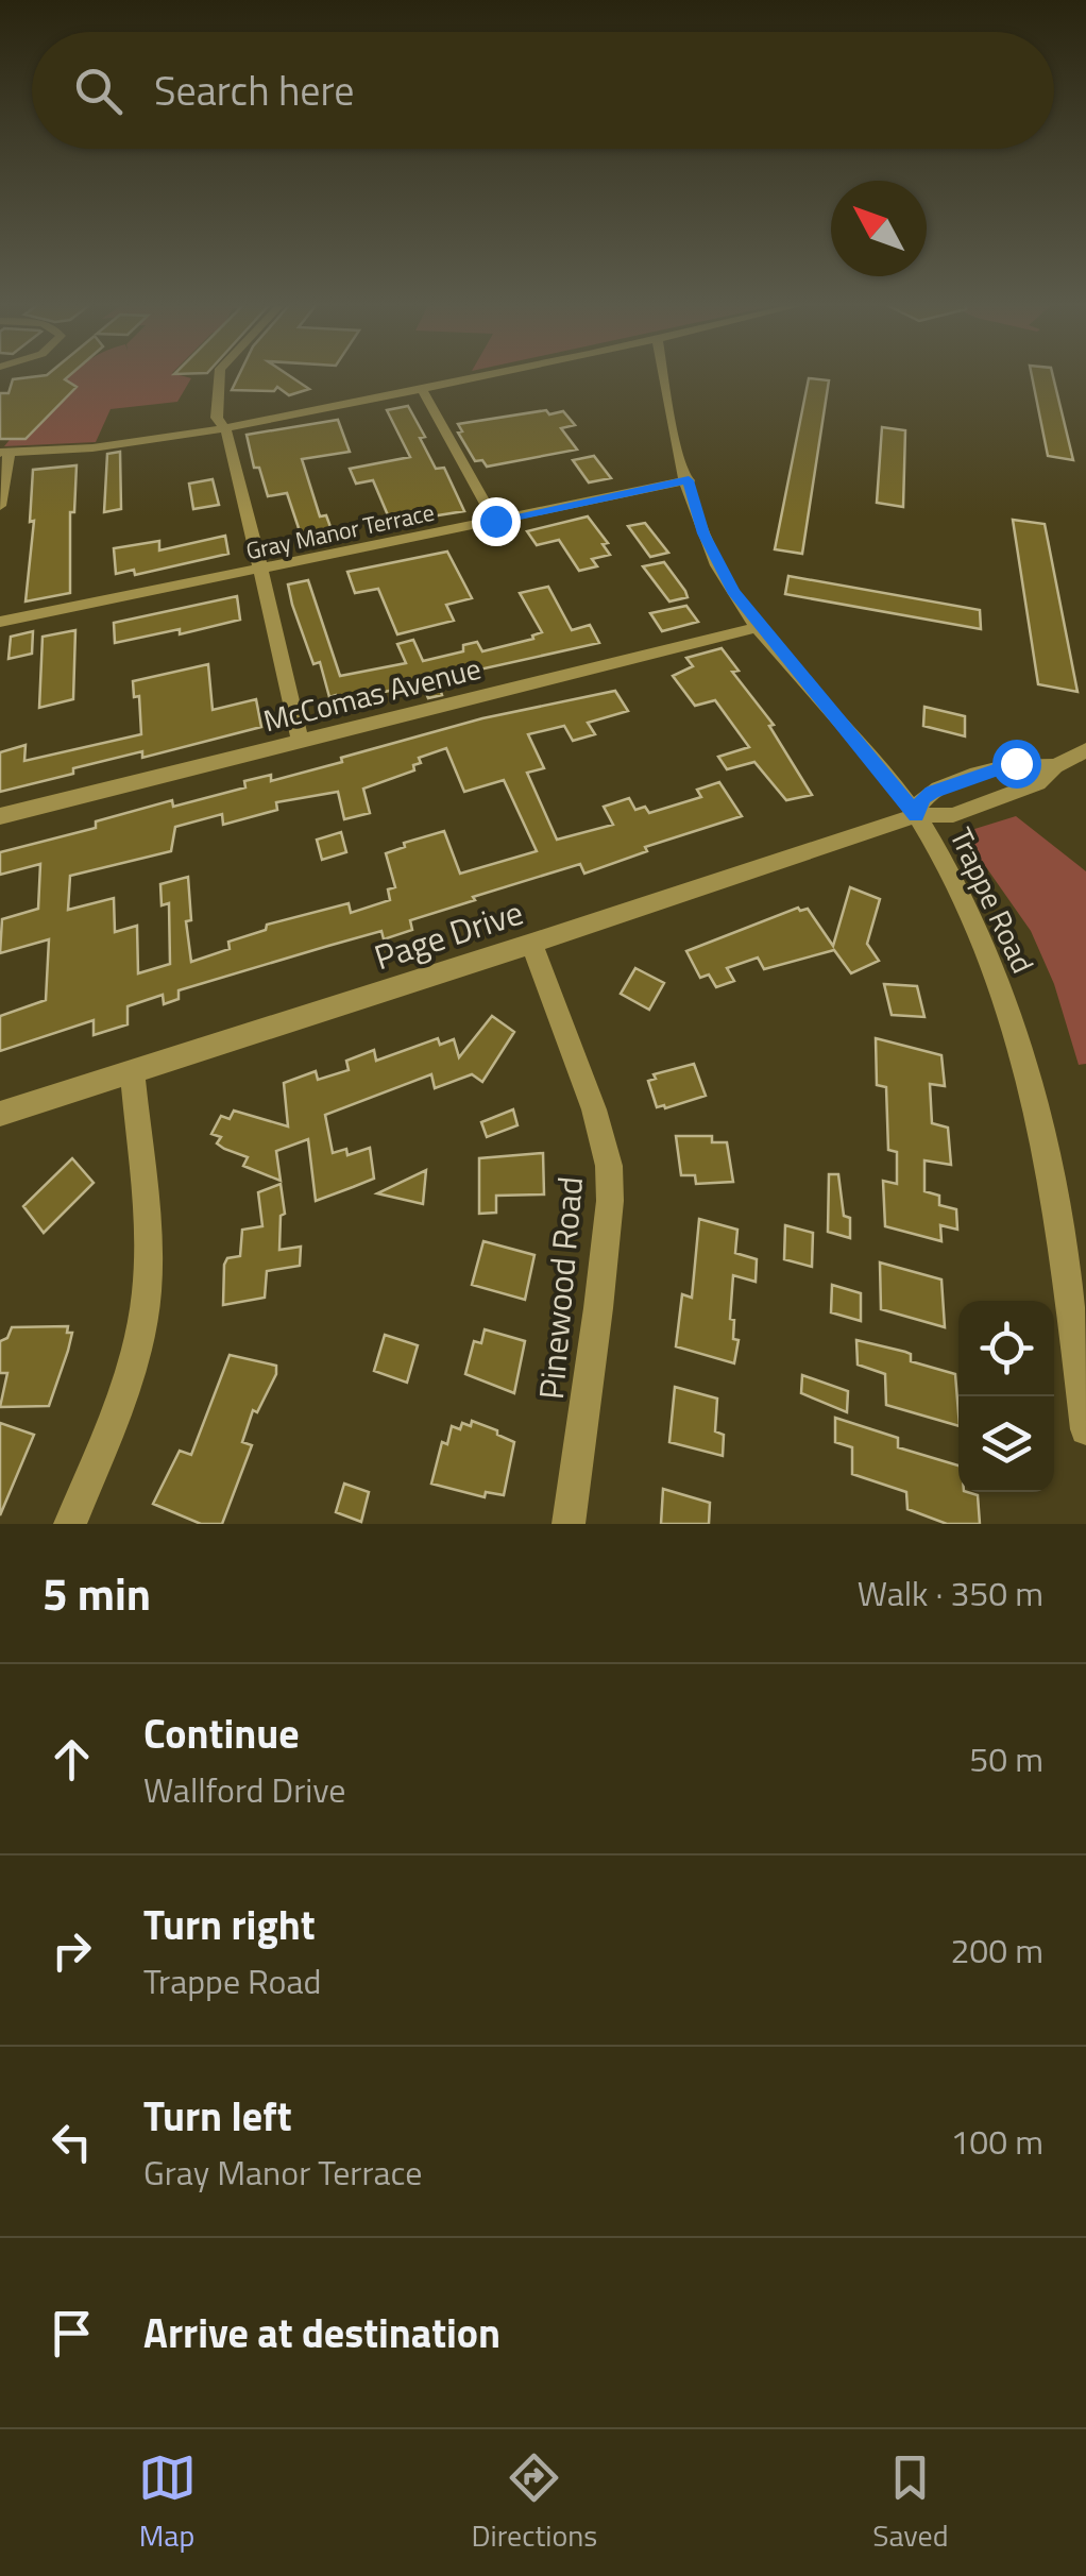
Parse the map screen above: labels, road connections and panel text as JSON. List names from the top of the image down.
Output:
{
  "streets": {
    "street": [
      "Gray Manor Terrace",
      "McComas Avenue",
      "Trappe Road",
      "Page Drive",
      "Pinewood Road"
    ]
  },
  "crossings": [
    ["Gray Manor Terrace", "Trappe Road"],
    ["McComas Avenue", "Trappe Road"],
    ["Trappe Road", "Page Drive"],
    ["Page Drive", "Pinewood Road"]
  ],
  "north": "top left",
  "page": {
    "search": "Search here",
    "heading": ["5 min", "Walk · 350 m"],
    "list": [
      ["Continue", "Wallford Drive", "50 m"],
      ["Turn right", "Trappe Road", "200 m"],
      ["Turn left", "Gray Manor Terrace", "100 m"],
      "Arrive at destination"
    ],
    "nav": ["Map", "Directions", "Saved"]
  }
}
